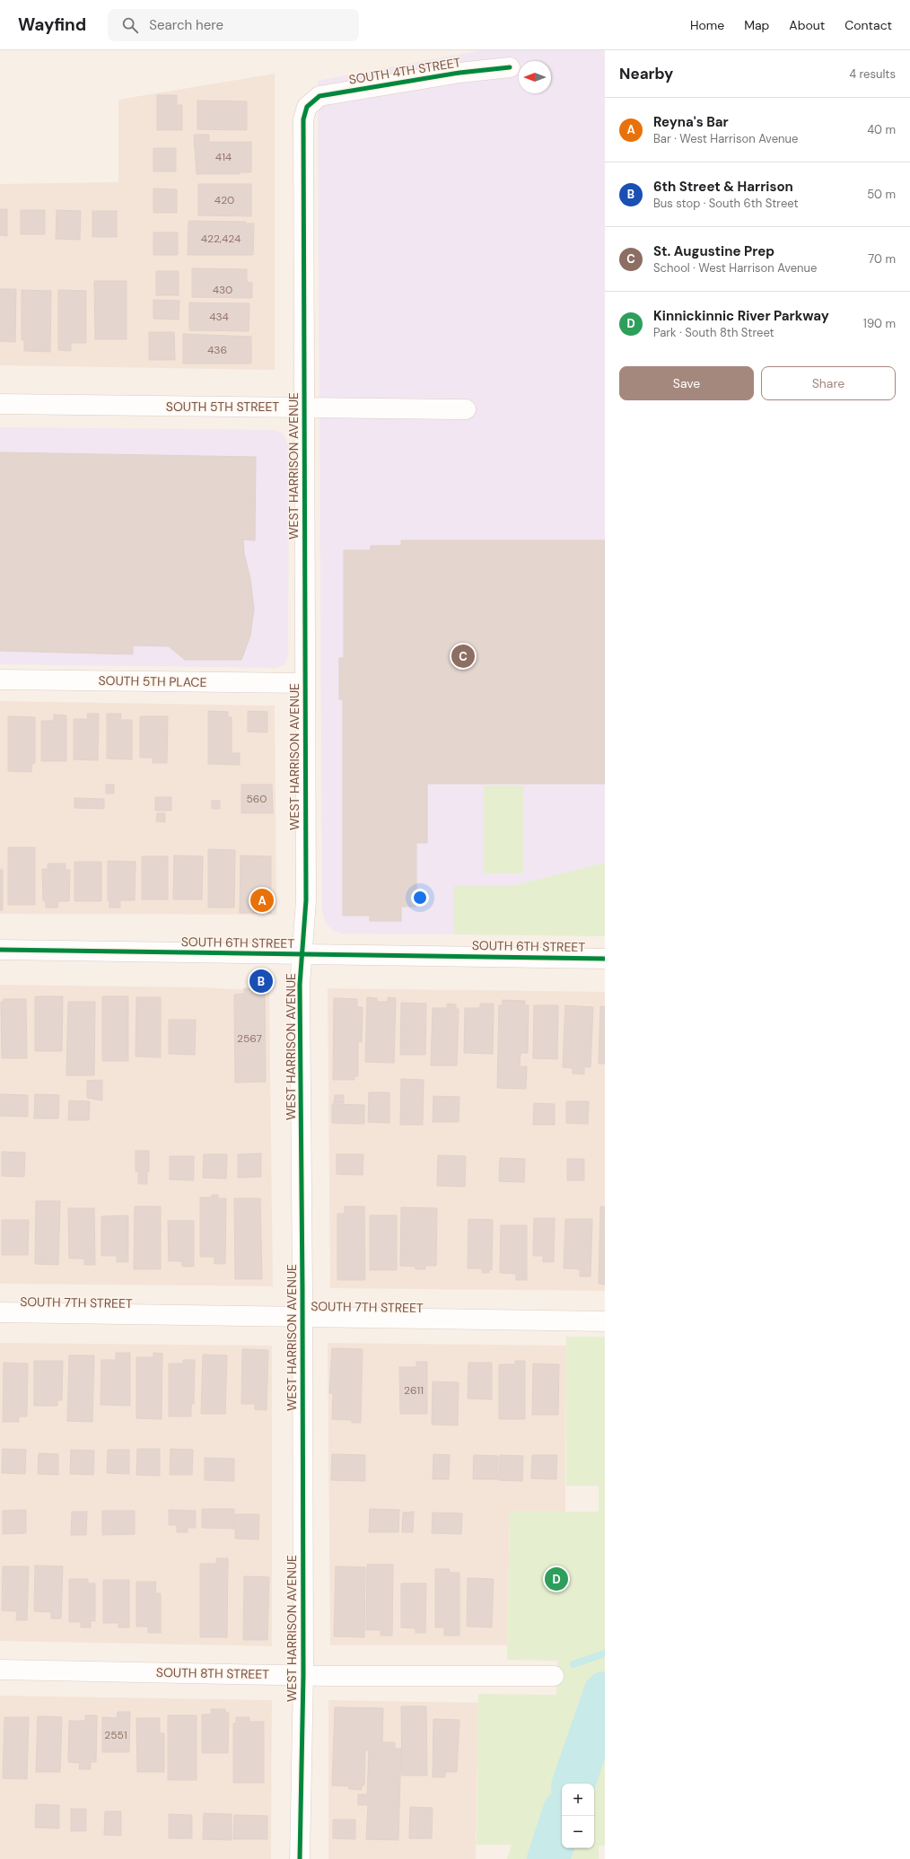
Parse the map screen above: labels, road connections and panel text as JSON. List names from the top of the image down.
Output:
{
  "streets": {
    "street": [
      "SOUTH 4TH STREET",
      "SOUTH 5TH STREET",
      "WEST HARRISON AVENUE",
      "SOUTH 5TH PLACE",
      "SOUTH 6TH STREET",
      "SOUTH 7TH STREET",
      "SOUTH 8TH STREET"
    ]
  },
  "crossings": [
    ["SOUTH 4TH STREET", "WEST HARRISON AVENUE"],
    ["SOUTH 5TH STREET", "WEST HARRISON AVENUE"],
    ["WEST HARRISON AVENUE", "SOUTH 5TH PLACE"],
    ["WEST HARRISON AVENUE", "SOUTH 6TH STREET"],
    ["WEST HARRISON AVENUE", "SOUTH 7TH STREET"],
    ["WEST HARRISON AVENUE", "SOUTH 8TH STREET"]
  ],
  "house_numbers": [
    "414",
    "420",
    "422,424",
    "430",
    "434",
    "436",
    "560",
    "2567",
    "2611",
    "2551"
  ],
  "north": "left",
  "page": {
    "header": "Wayfind",
    "search": "Search here",
    "nav": [
      "Home",
      "Map",
      "About",
      "Contact"
    ],
    "heading": ["Nearby", "4 results"],
    "list": [
      {
        "mark": "A",
        "name": "Reyna's Bar",
        "note": "Bar · West Harrison Avenue",
        "value": "40 m"
      },
      {
        "mark": "B",
        "name": "6th Street & Harrison",
        "note": "Bus stop · South 6th Street",
        "value": "50 m"
      },
      {
        "mark": "C",
        "name": "St. Augustine Prep",
        "note": "School · West Harrison Avenue",
        "value": "70 m"
      },
      {
        "mark": "D",
        "name": "Kinnickinnic River Parkway",
        "note": "Park · South 8th Street",
        "value": "190 m"
      }
    ],
    "buttons": ["Save", "Share"],
    "pins": [
      "C",
      "A",
      "B",
      "D"
    ],
    "map_buttons": ["+", "−"]
  }
}
